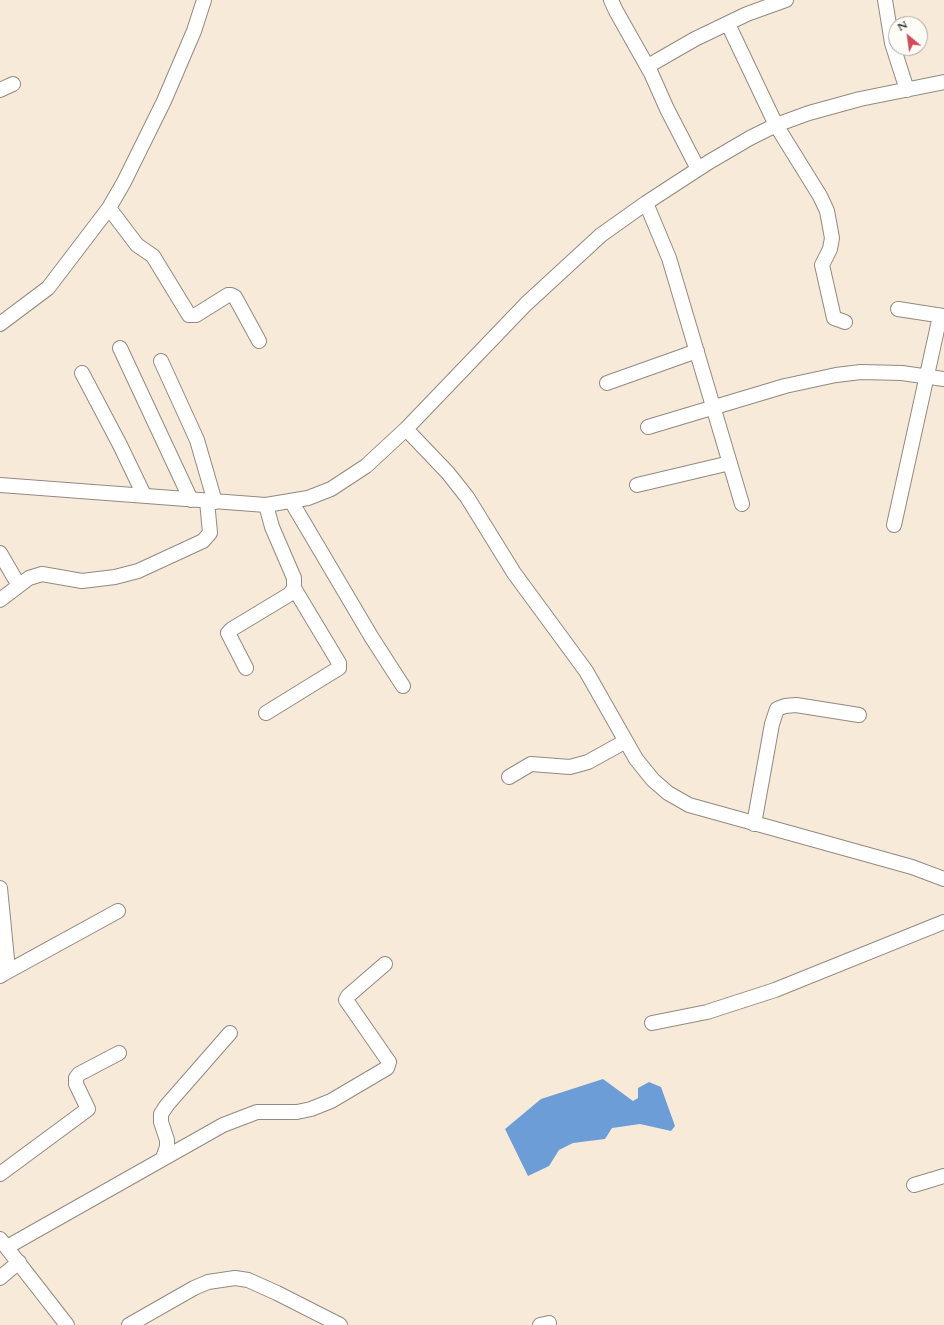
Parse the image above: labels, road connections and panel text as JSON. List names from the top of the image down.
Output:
{
  "north": "top left"
}
